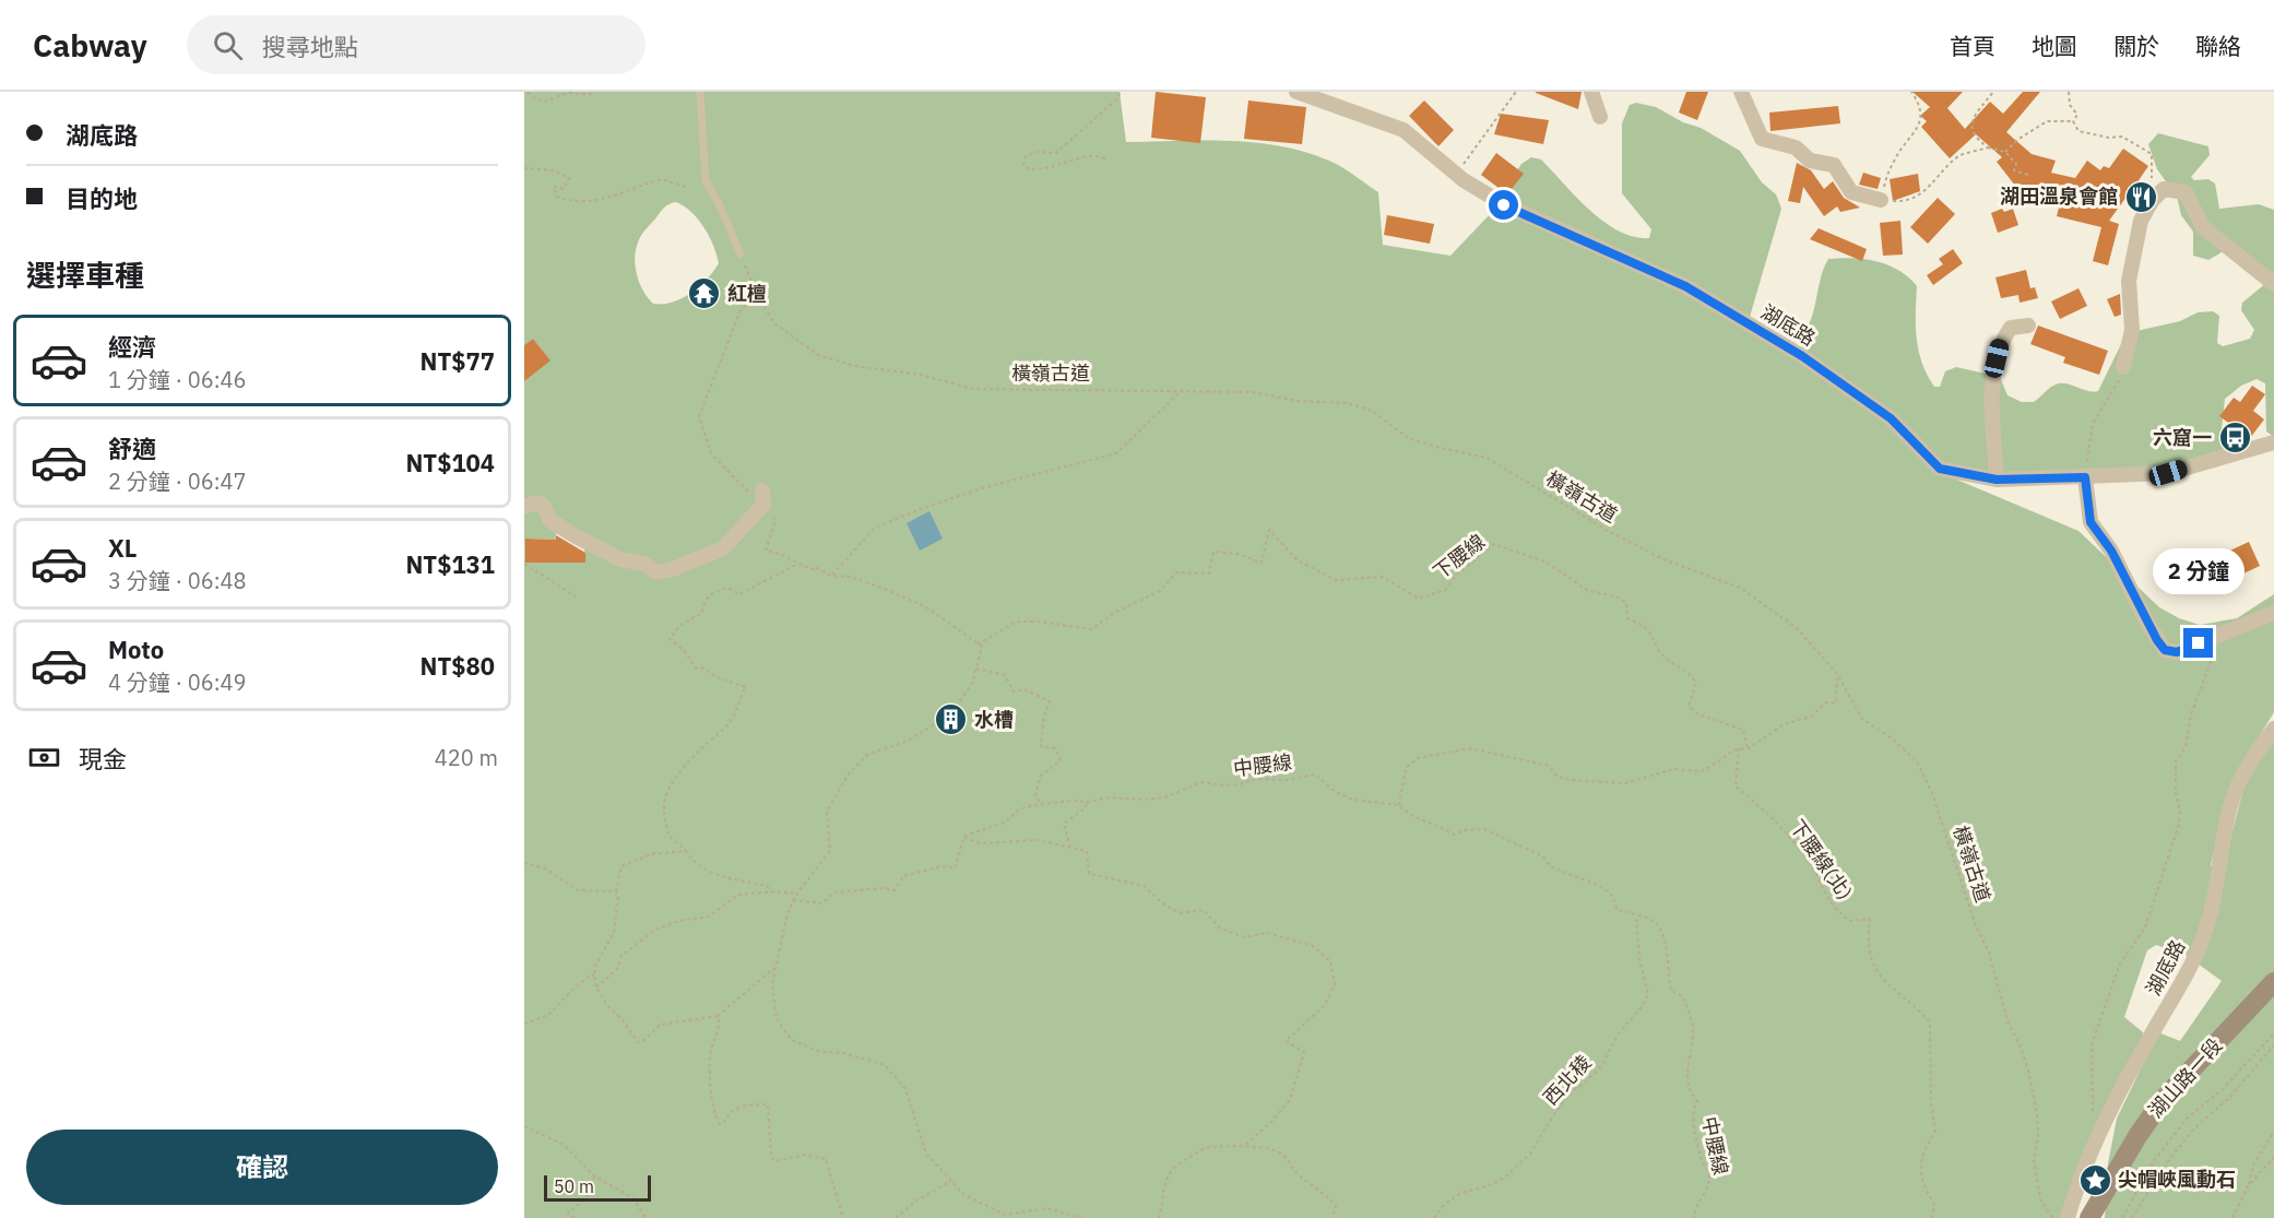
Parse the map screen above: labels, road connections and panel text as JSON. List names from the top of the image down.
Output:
{
  "streets": {
    "street": ["湖底路", "湖山路一段"],
    "path": [
      "橫嶺古道",
      "下腰線",
      "中腰線",
      "下腰線(北)",
      "西北稜"
    ]
  },
  "crossings": [
    ["中腰線", "西北稜"]
  ],
  "places": {
    "restaurant": ["湖田溫泉會館"],
    "temple": ["紅檀"],
    "bus stop": ["六窟一"],
    "building": ["水槽"],
    "place": ["尖帽峽風動石"]
  },
  "scale_bar": "50 m",
  "page": {
    "header": "Cabway",
    "search": "搜尋地點",
    "nav": [
      "首頁",
      "地圖",
      "關於",
      "聯絡"
    ],
    "banner": ["湖底路", "目的地"],
    "heading": "選擇車種",
    "list": [
      {
        "name": "經濟",
        "note": "1 分鐘 · 06:46",
        "value": "NT$77"
      },
      {
        "name": "舒適",
        "note": "2 分鐘 · 06:47",
        "value": "NT$104"
      },
      {
        "name": "XL",
        "note": "3 分鐘 · 06:48",
        "value": "NT$131"
      },
      {
        "name": "Moto",
        "note": "4 分鐘 · 06:49",
        "value": "NT$80"
      }
    ],
    "bubble": "2 分鐘",
    "pay": ["現金", "420 m"],
    "buttons": "確認",
    "scale": "50 m"
  }
}
